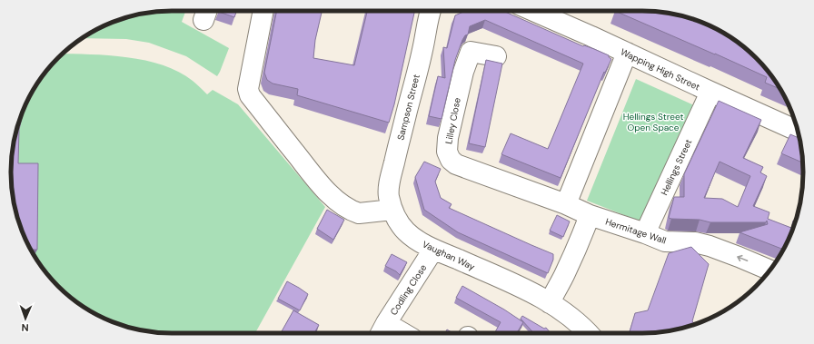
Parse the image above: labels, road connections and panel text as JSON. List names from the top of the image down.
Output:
{
  "streets": {
    "street": [
      "Wapping High Street",
      "Sampson Street",
      "Lilley Close",
      "Hellings Street",
      "Hermitage Wall",
      "Vaughan Way",
      "Codling Close"
    ]
  },
  "crossings": [
    ["Sampson Street", "Vaughan Way"],
    ["Lilley Close", "Hermitage Wall"],
    ["Hellings Street", "Hermitage Wall"],
    ["Vaughan Way", "Codling Close"]
  ],
  "one_way": ["Hermitage Wall"],
  "parks": ["Hellings Street Open Space"],
  "north": "bottom"
}
